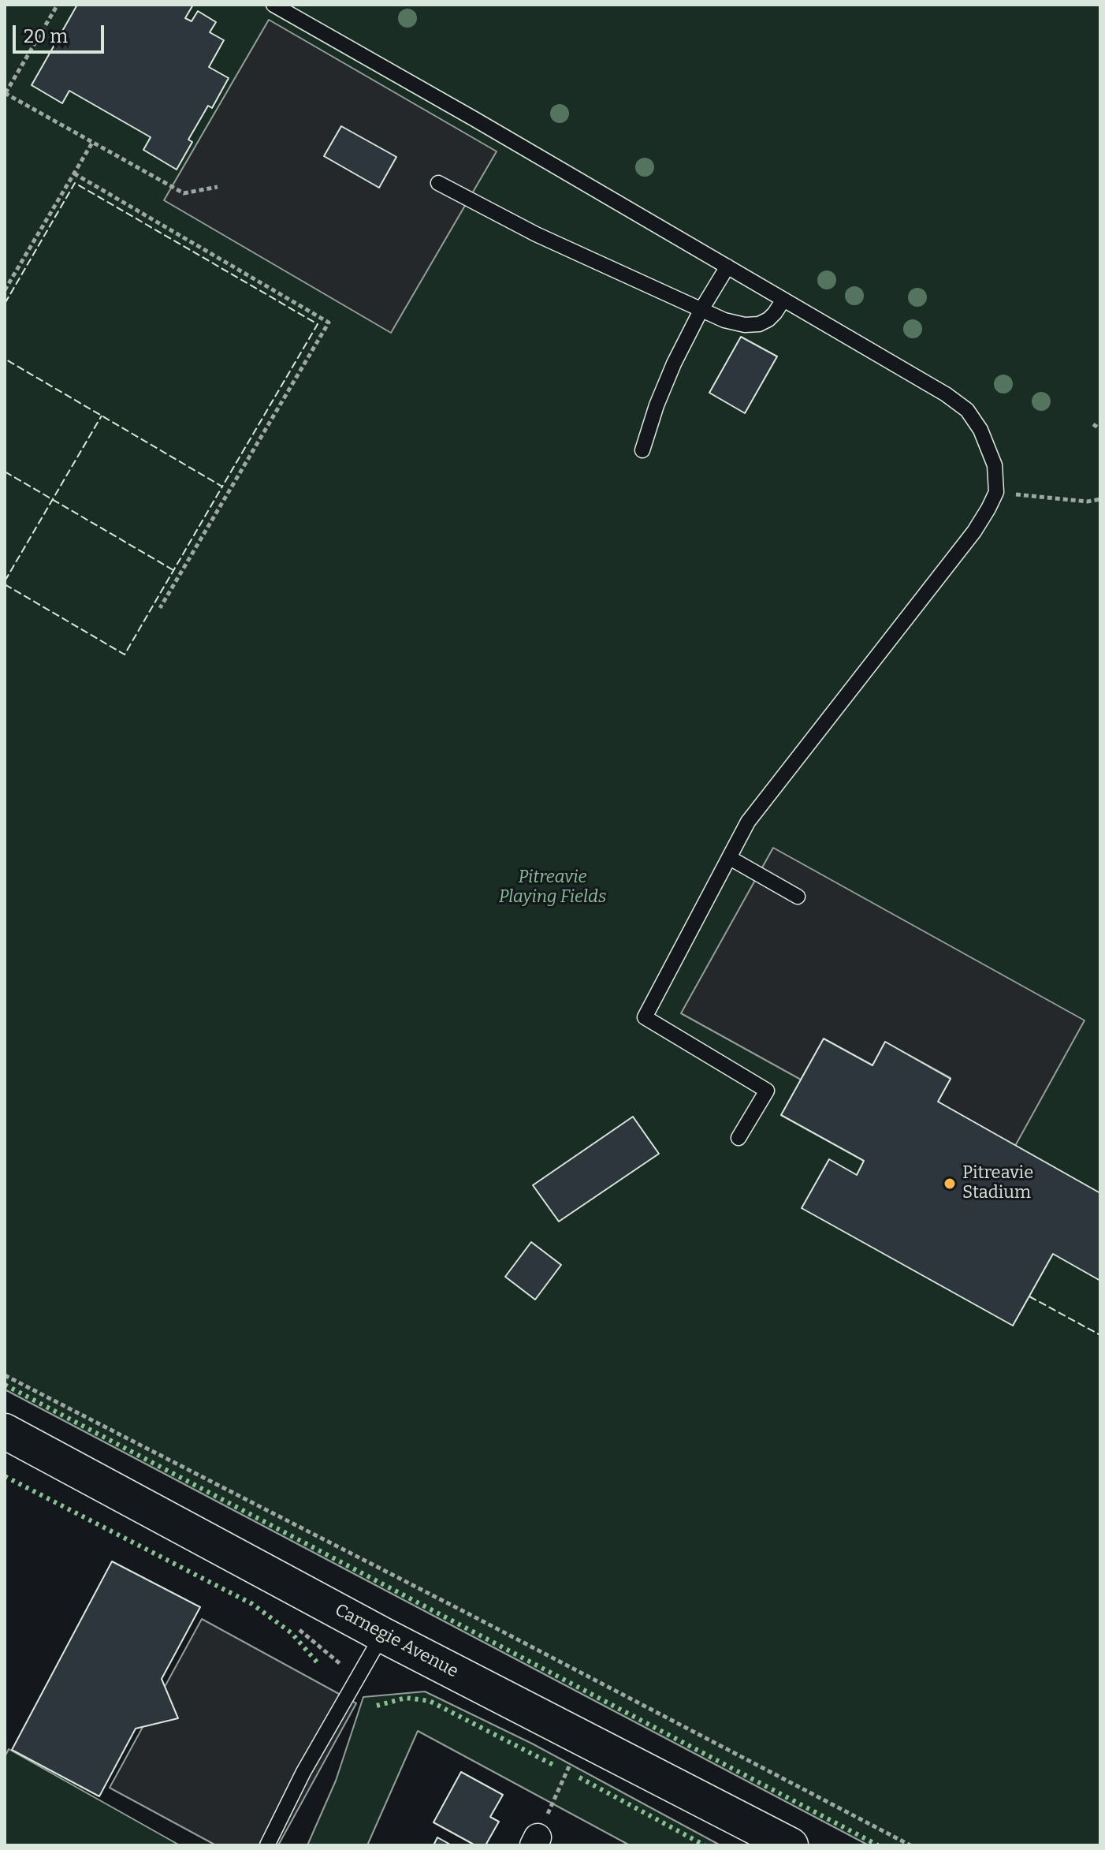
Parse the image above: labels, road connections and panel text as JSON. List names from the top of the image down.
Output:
{
  "streets": {
    "street": ["Carnegie Avenue"]
  },
  "parks": ["Pitreavie Playing Fields"],
  "places": ["Pitreavie Stadium"],
  "scale_bar": "20 m"
}
